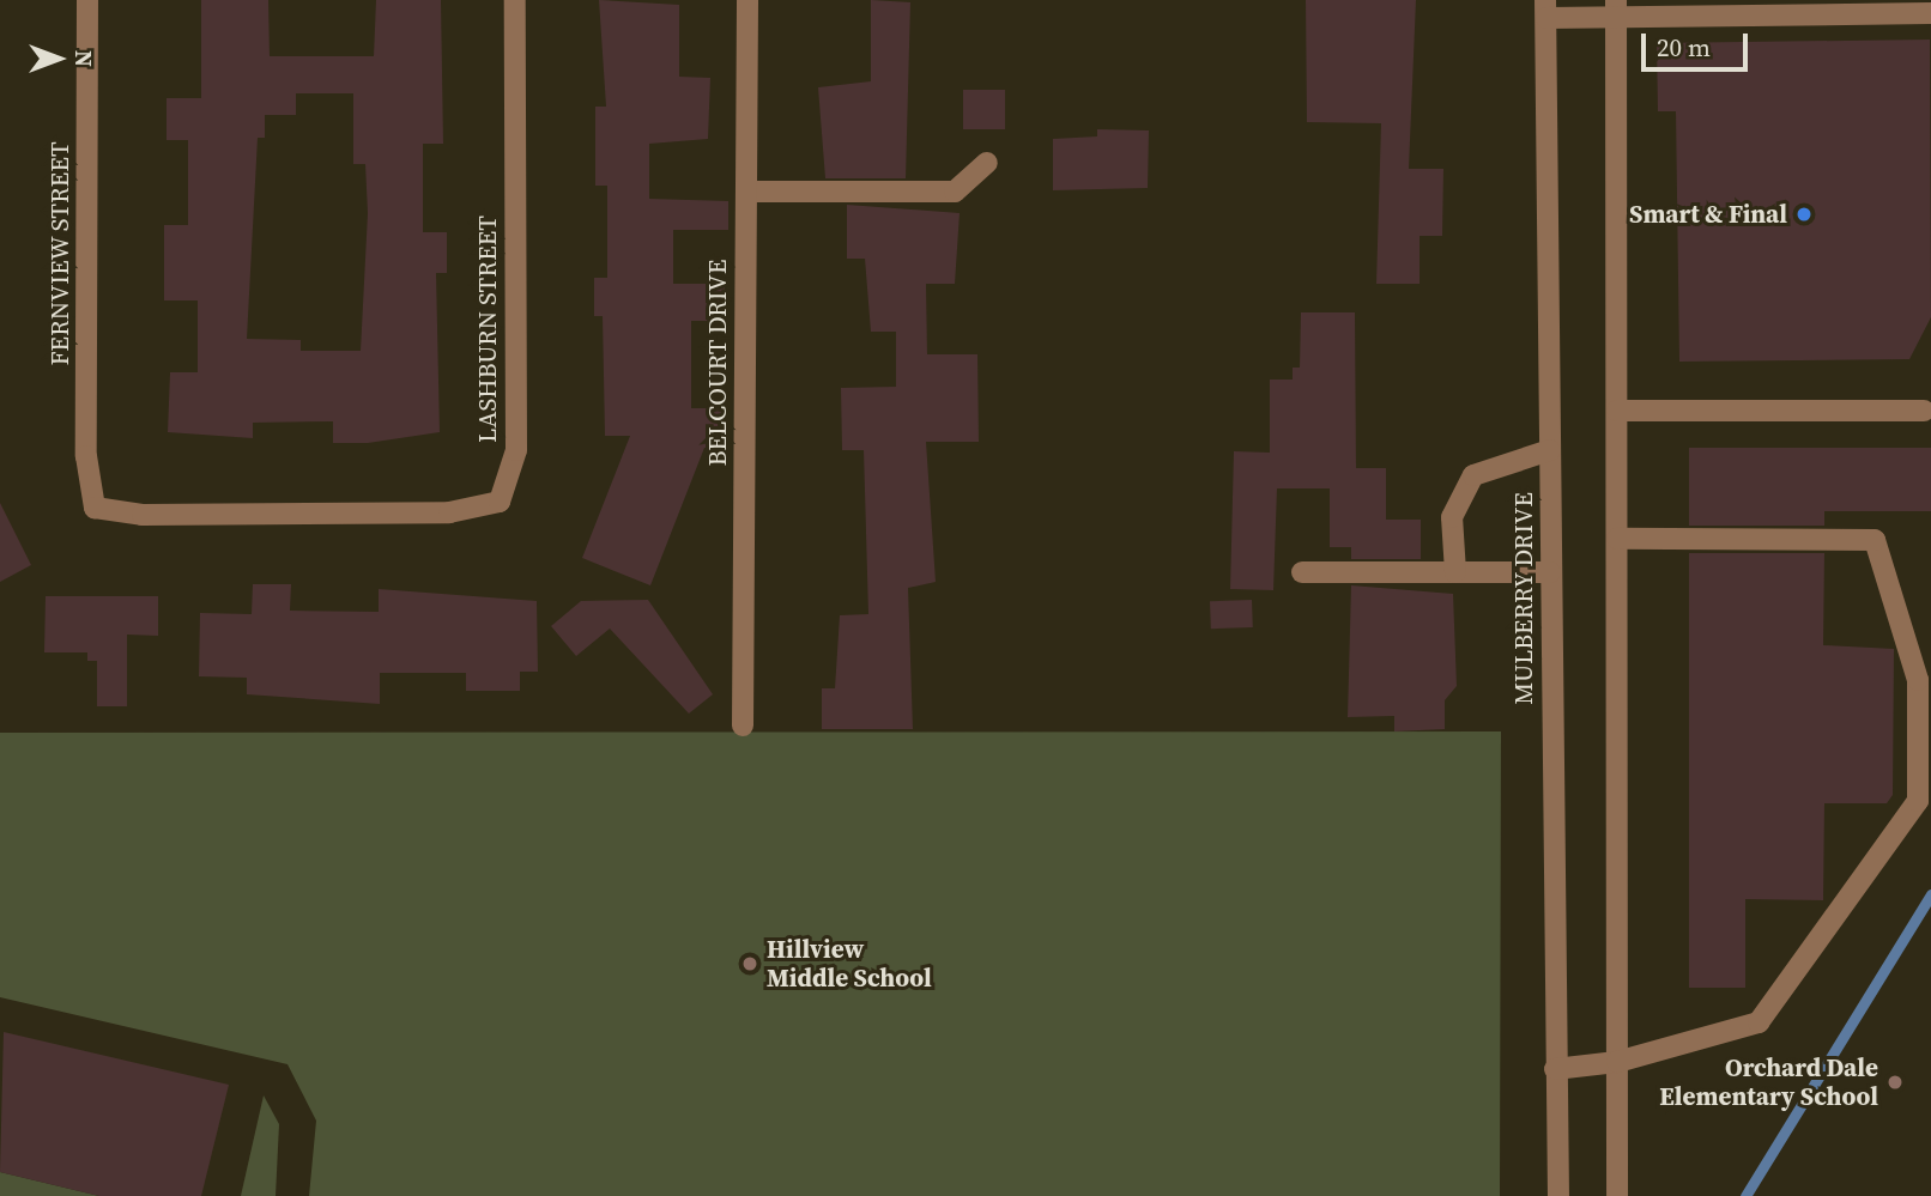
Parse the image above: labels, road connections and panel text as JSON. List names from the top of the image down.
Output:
{
  "streets": {
    "street": [
      "FERNVIEW STREET",
      "LASHBURN STREET",
      "BELCOURT DRIVE",
      "MULBERRY DRIVE"
    ]
  },
  "crossings": [
    ["FERNVIEW STREET", "LASHBURN STREET"]
  ],
  "places": ["Smart & Final", "Hillview Middle School", "Orchard Dale Elementary School"],
  "scale_bar": "20 m",
  "north": "right"
}
